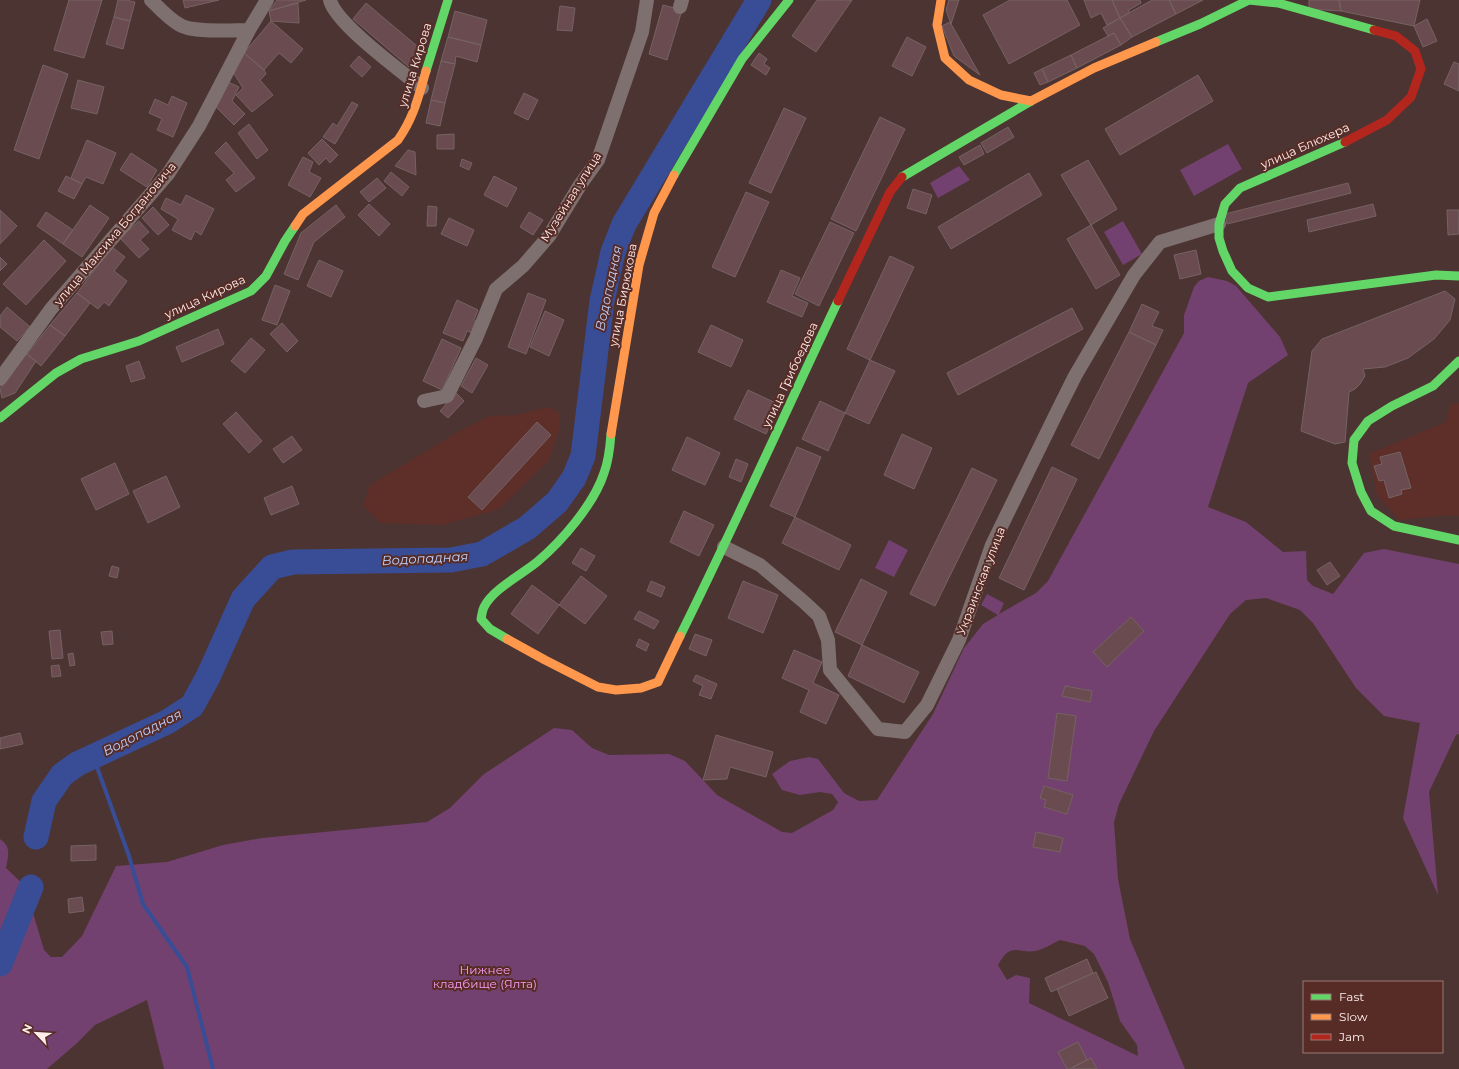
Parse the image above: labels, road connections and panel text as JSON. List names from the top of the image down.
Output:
{
  "streets": {
    "main road": [
      "улица Кирова",
      "улица Блюхера",
      "улица Бирюкова",
      "улица Грибоедова"
    ],
    "street": ["Музейная улица", "улица Максима Богдановича", "Украинская улица"]
  },
  "crossings": [
    ["улица Блюхера", "улица Грибоедова"],
    ["улица Блюхера", "Украинская улица"],
    ["улица Бирюкова", "улица Грибоедова"],
    ["улица Грибоедова", "Украинская улица"]
  ],
  "water": ["Водопадная"],
  "parks": ["Нижнее кладбище (Ялта)"],
  "legend": ["Fast", "Slow", "Jam"],
  "north": "top left"
}
